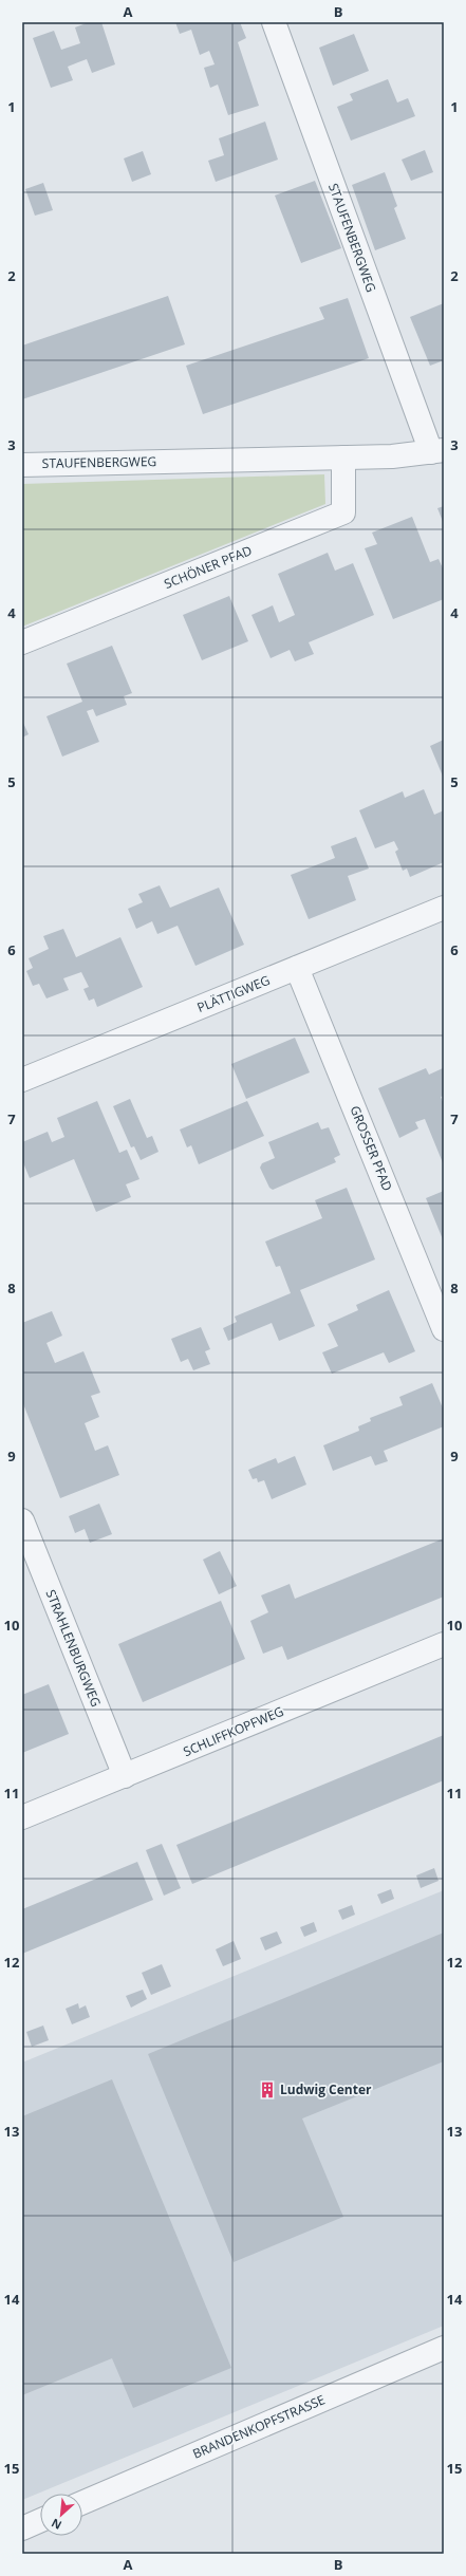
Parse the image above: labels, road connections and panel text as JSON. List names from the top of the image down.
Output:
{
  "streets": {
    "street": [
      "STAUFENBERGWEG",
      "SCHÖNER PFAD",
      "PLÄTTIGWEG",
      "GROSSER PFAD",
      "STRAHLENBURGWEG",
      "SCHLIFFKOPFWEG",
      "BRANDENKOPFSTRASSE"
    ]
  },
  "crossings": [
    ["STAUFENBERGWEG", "SCHÖNER PFAD"],
    ["PLÄTTIGWEG", "GROSSER PFAD"],
    ["STRAHLENBURGWEG", "SCHLIFFKOPFWEG"]
  ],
  "places": {
    "building": ["Ludwig Center"]
  },
  "north": "bottom left",
  "grid": {
    "columns": ["A", "B"],
    "rows": [
      "1",
      "2",
      "3",
      "4",
      "5",
      "6",
      "7",
      "8",
      "9",
      "10",
      "11",
      "12",
      "13",
      "14",
      "15"
    ]
  }
}
